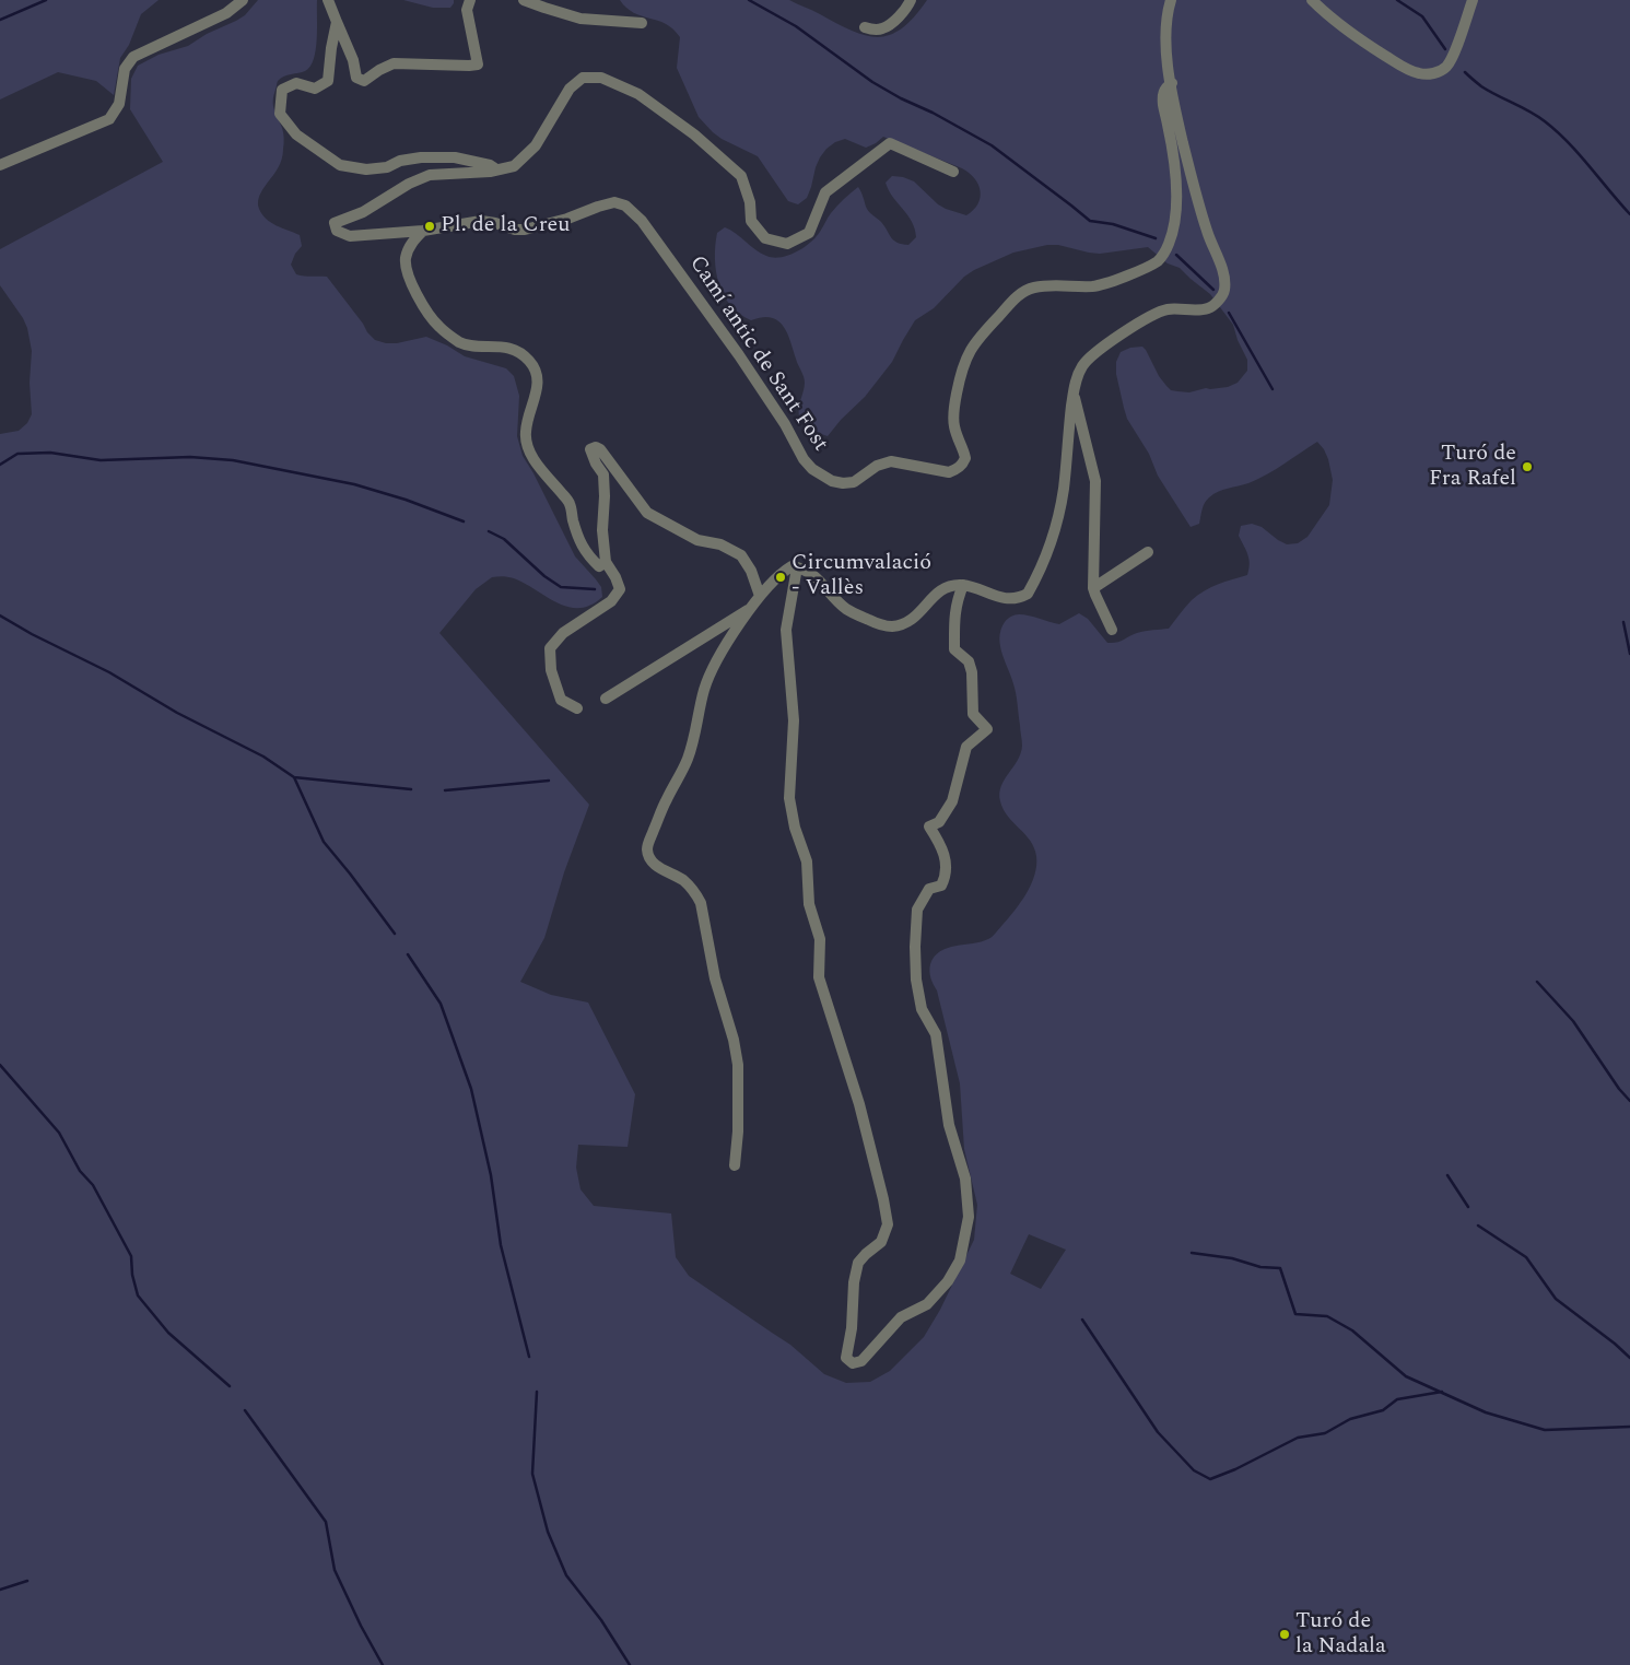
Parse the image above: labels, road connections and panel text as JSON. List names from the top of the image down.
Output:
{
  "streets": {
    "street": ["Camí antic de Sant Fost"]
  },
  "places": [
    "Pl. de la Creu",
    "Turó de Fra Rafel",
    "Circumvalació - Vallès",
    "Turó de la Nadala"
  ]
}
